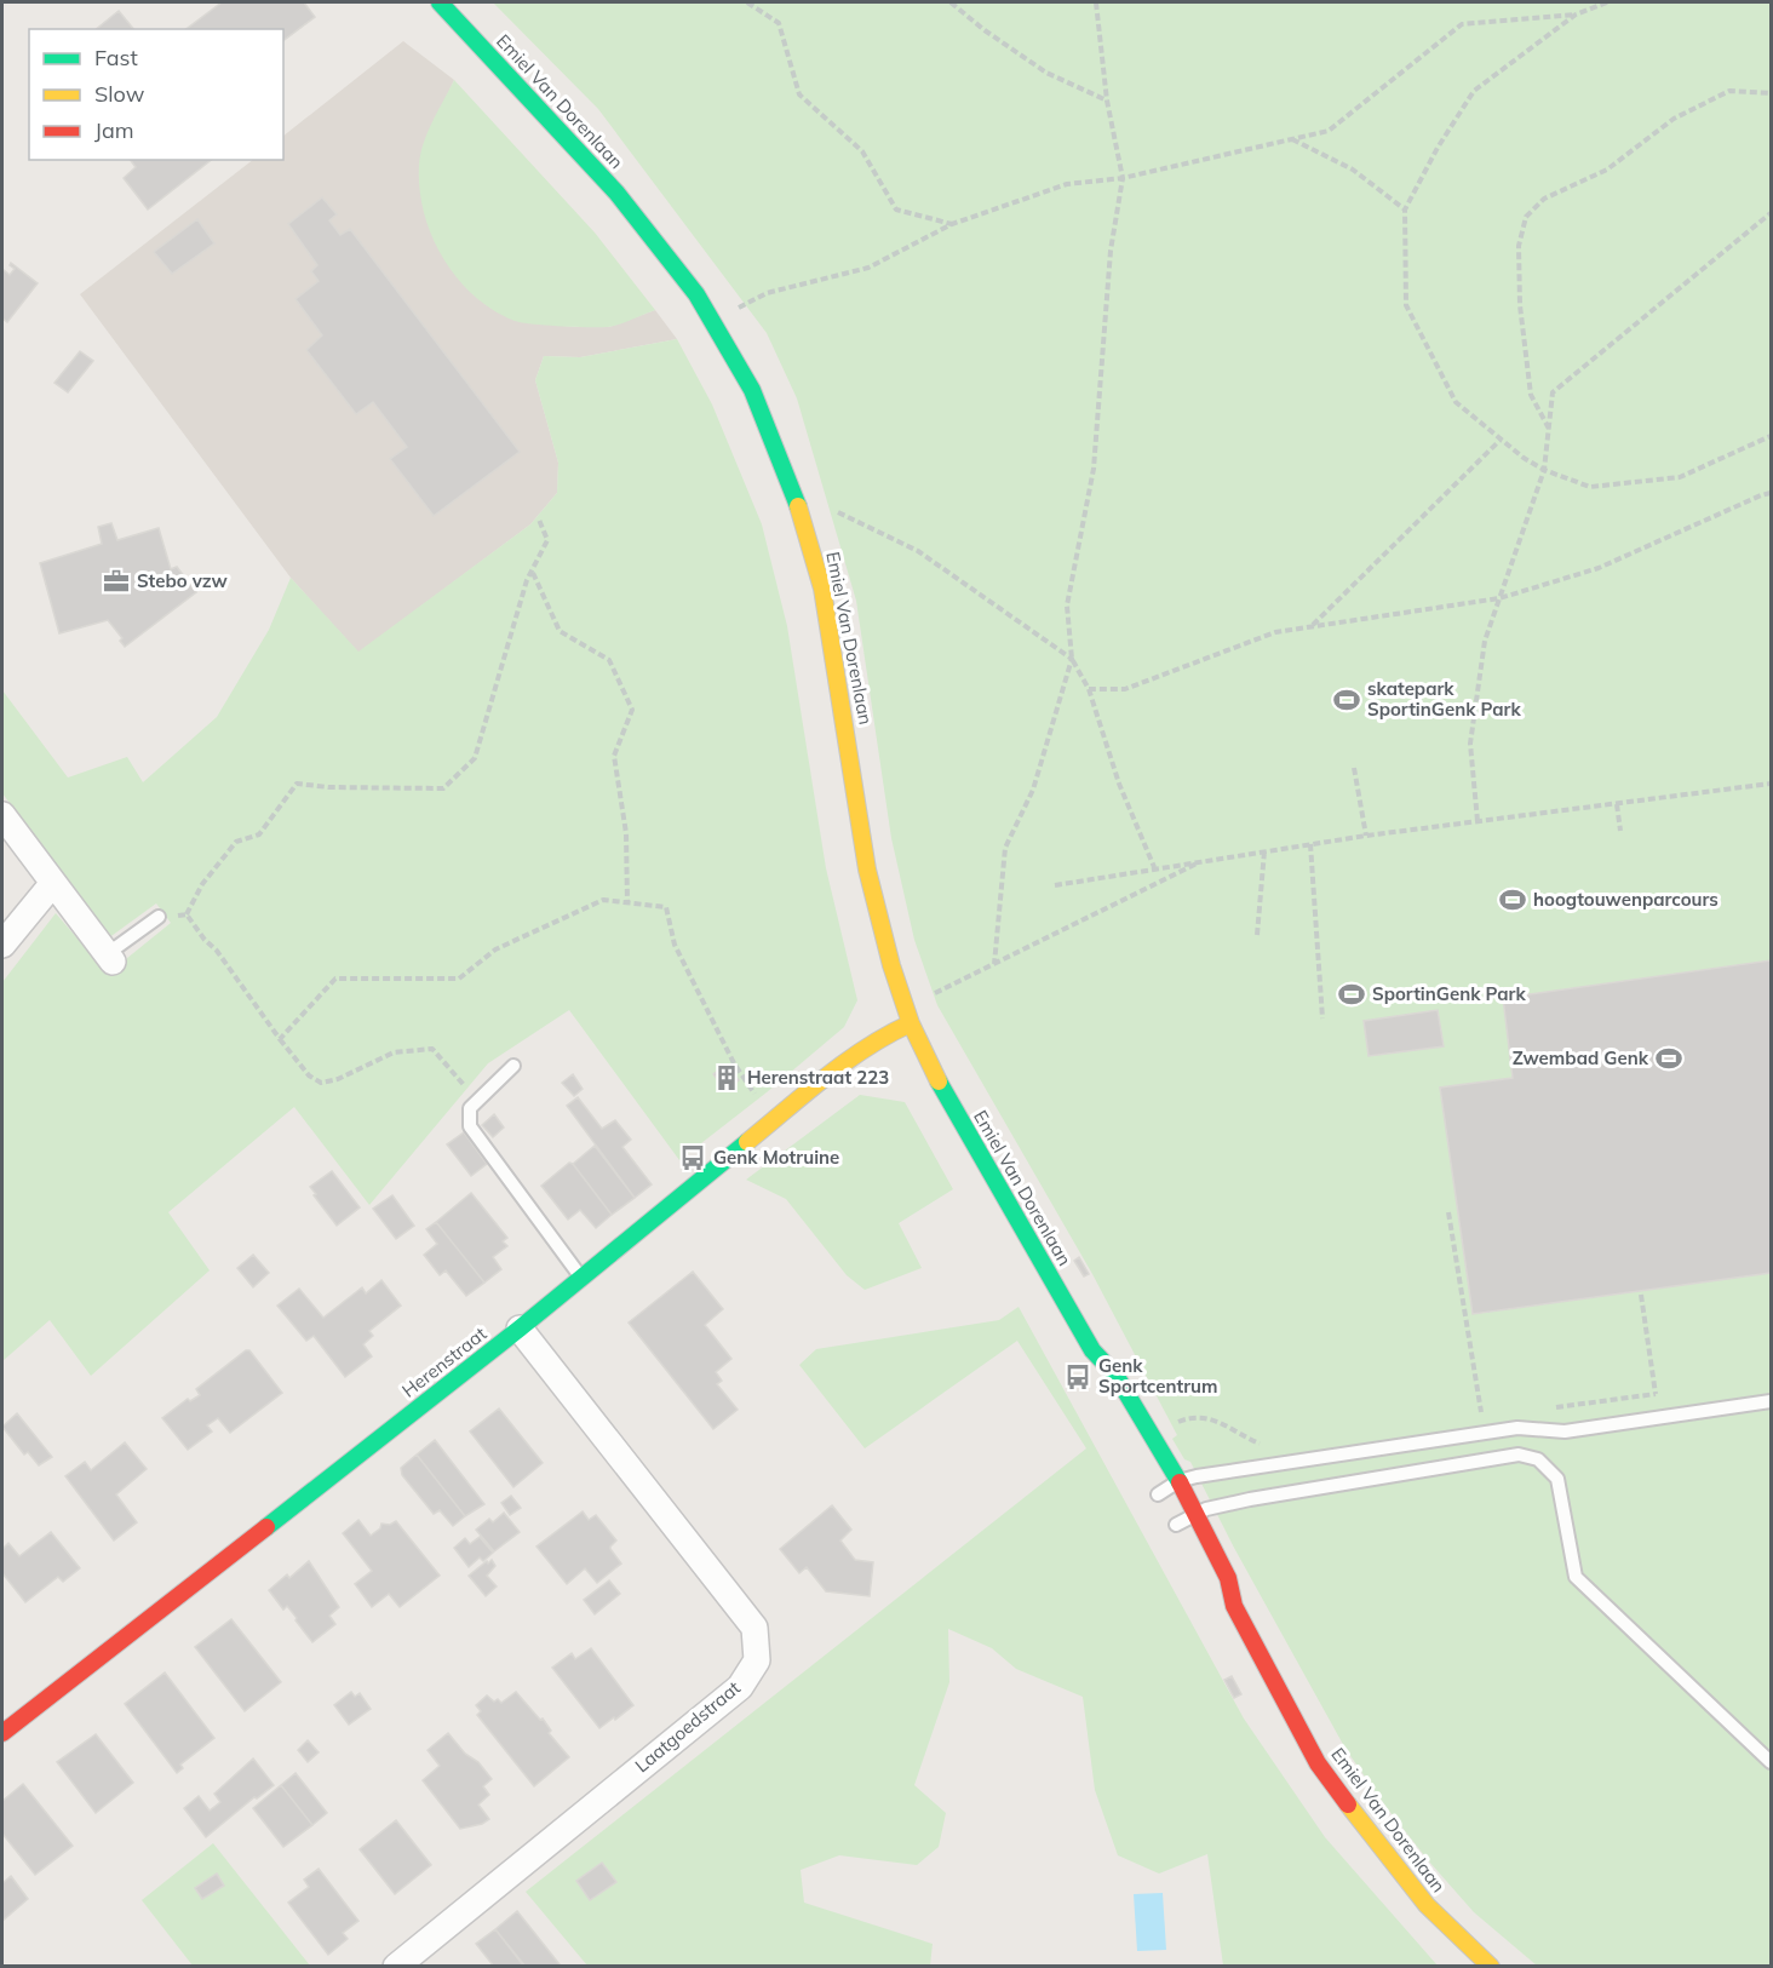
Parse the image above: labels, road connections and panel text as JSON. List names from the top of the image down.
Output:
{
  "streets": {
    "street": ["Emiel Van Dorenlaan", "Herenstraat", "Laatgoedstraat"]
  },
  "crossings": [
    ["Emiel Van Dorenlaan", "Herenstraat"],
    ["Herenstraat", "Laatgoedstraat"]
  ],
  "places": {
    "office": ["Stebo vzw"],
    "sports": [
      "skatepark SportinGenk Park",
      "hoogtouwenparcours",
      "SportinGenk Park",
      "Zwembad Genk"
    ],
    "building": ["Herenstraat 223"],
    "bus stop": ["Genk Motruine", "Genk Sportcentrum"]
  },
  "legend": ["Fast", "Slow", "Jam"]
}
